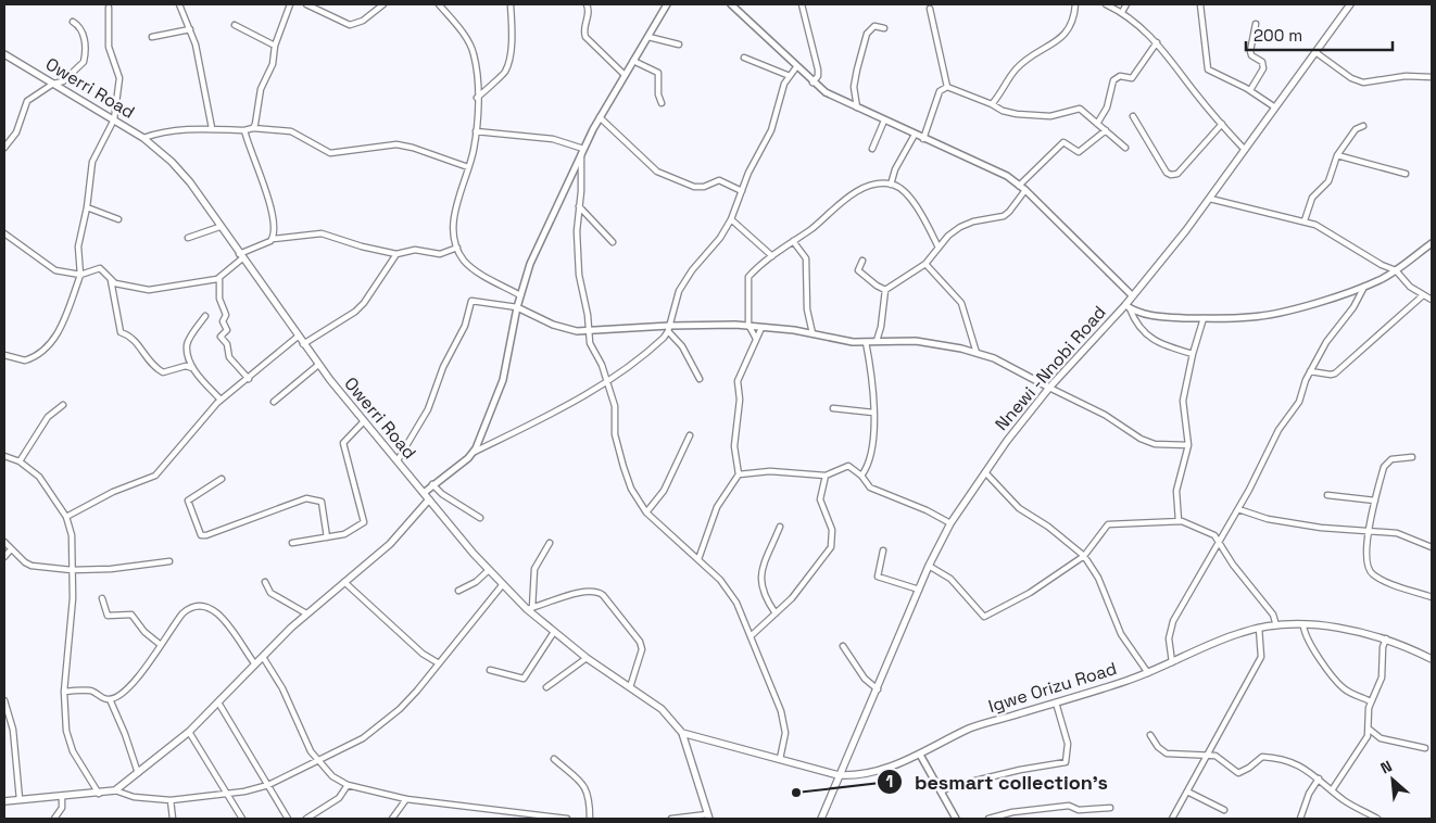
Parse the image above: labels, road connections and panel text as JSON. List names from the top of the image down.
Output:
{
  "streets": {
    "main road": ["Owerri Road", "Nnewi -Nnobi Road", "Igwe Orizu Road"]
  },
  "crossings": [
    ["Owerri Road", "Igwe Orizu Road"],
    ["Nnewi -Nnobi Road", "Igwe Orizu Road"]
  ],
  "places": ["besmart collection's"],
  "scale_bar": "200 m",
  "north": "top left"
}
